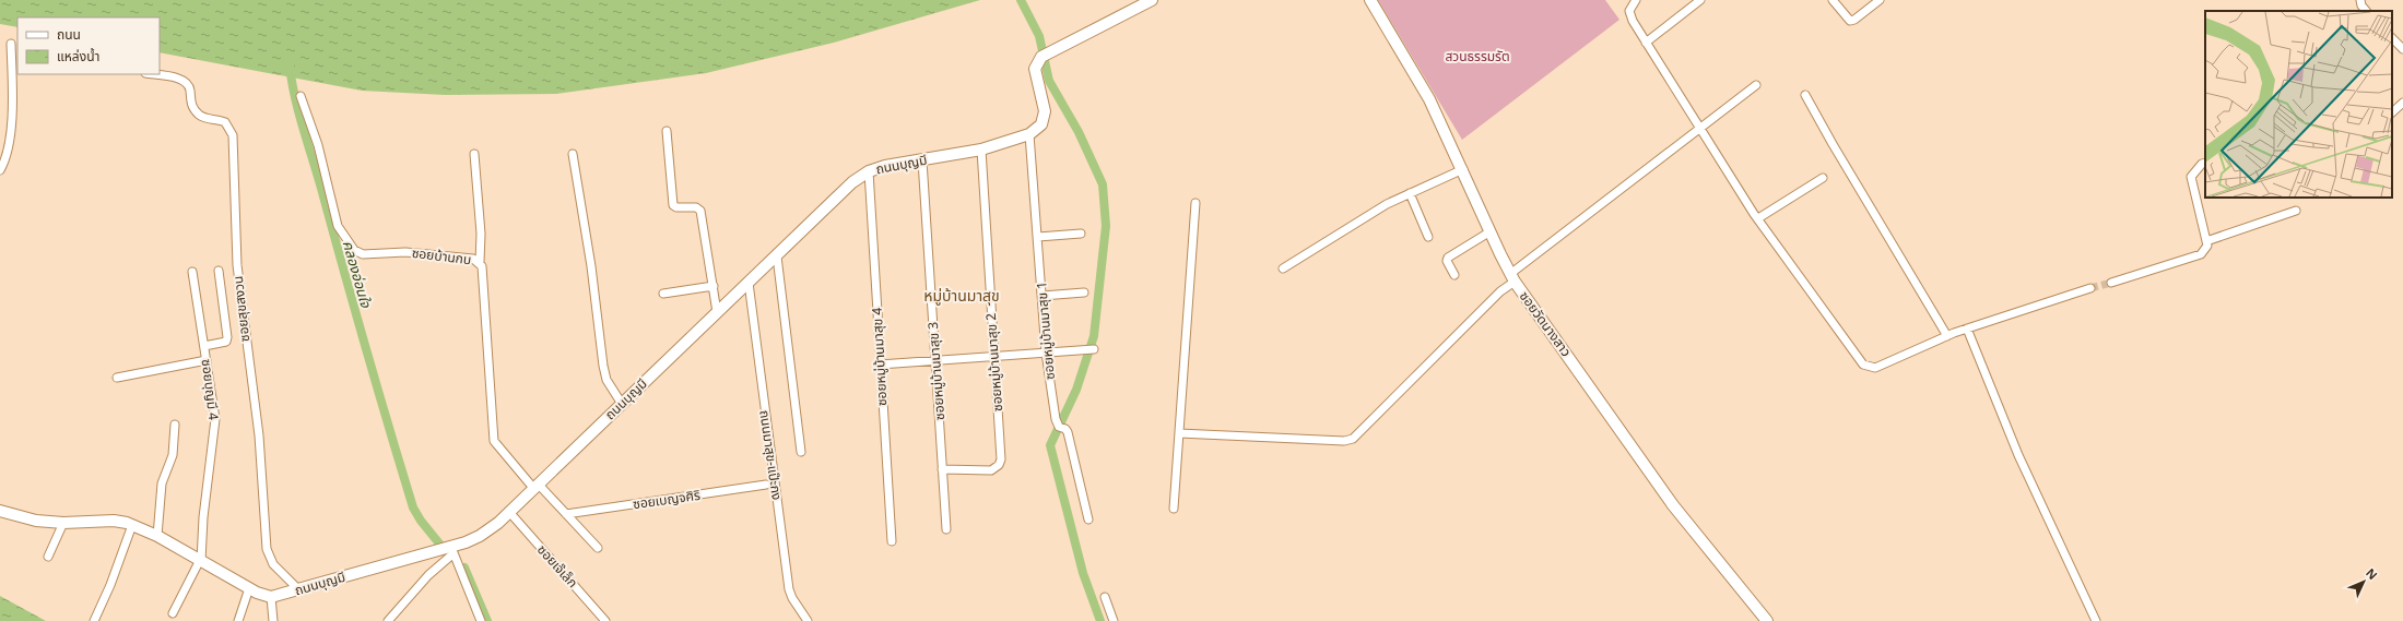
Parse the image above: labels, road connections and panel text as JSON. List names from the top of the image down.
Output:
{
  "streets": {
    "street": [
      "ถนนบุญมี",
      "ซอยบ้านกบ",
      "ซอยสุขสงวน",
      "ซอยวัดนางสาว",
      "ซอยหมู่บ้านมาสุข 1",
      "ซอยหมู่บ้านมาสุข 4",
      "ซอยหมู่บ้านมาสุข 2",
      "ซอยหมู่บ้านมาสุข 3",
      "ซอยบุญมี 4",
      "ถนนมาสุข-แป๊ะกง",
      "ซอยเบญจศิริ",
      "ซอยเจ๊เล็ก"
    ]
  },
  "crossings": [
    ["ถนนบุญมี", "ซอยบ้านกบ"],
    ["ถนนบุญมี", "ซอยสุขสงวน"],
    ["ถนนบุญมี", "ซอยหมู่บ้านมาสุข 1"],
    ["ถนนบุญมี", "ซอยหมู่บ้านมาสุข 4"],
    ["ถนนบุญมี", "ซอยหมู่บ้านมาสุข 2"],
    ["ถนนบุญมี", "ซอยหมู่บ้านมาสุข 3"],
    ["ถนนบุญมี", "ถนนมาสุข-แป๊ะกง"],
    ["ถนนบุญมี", "ซอยเจ๊เล็ก"],
    ["ซอยหมู่บ้านมาสุข 2", "ซอยหมู่บ้านมาสุข 3"]
  ],
  "districts": ["หมู่บ้านมาสุข"],
  "water": ["คลองอ่อนใจ"],
  "parks": ["สวนธรรมรัต"],
  "legend": ["ถนน", "แหล่งน้ำ"],
  "north": "top right"
}
